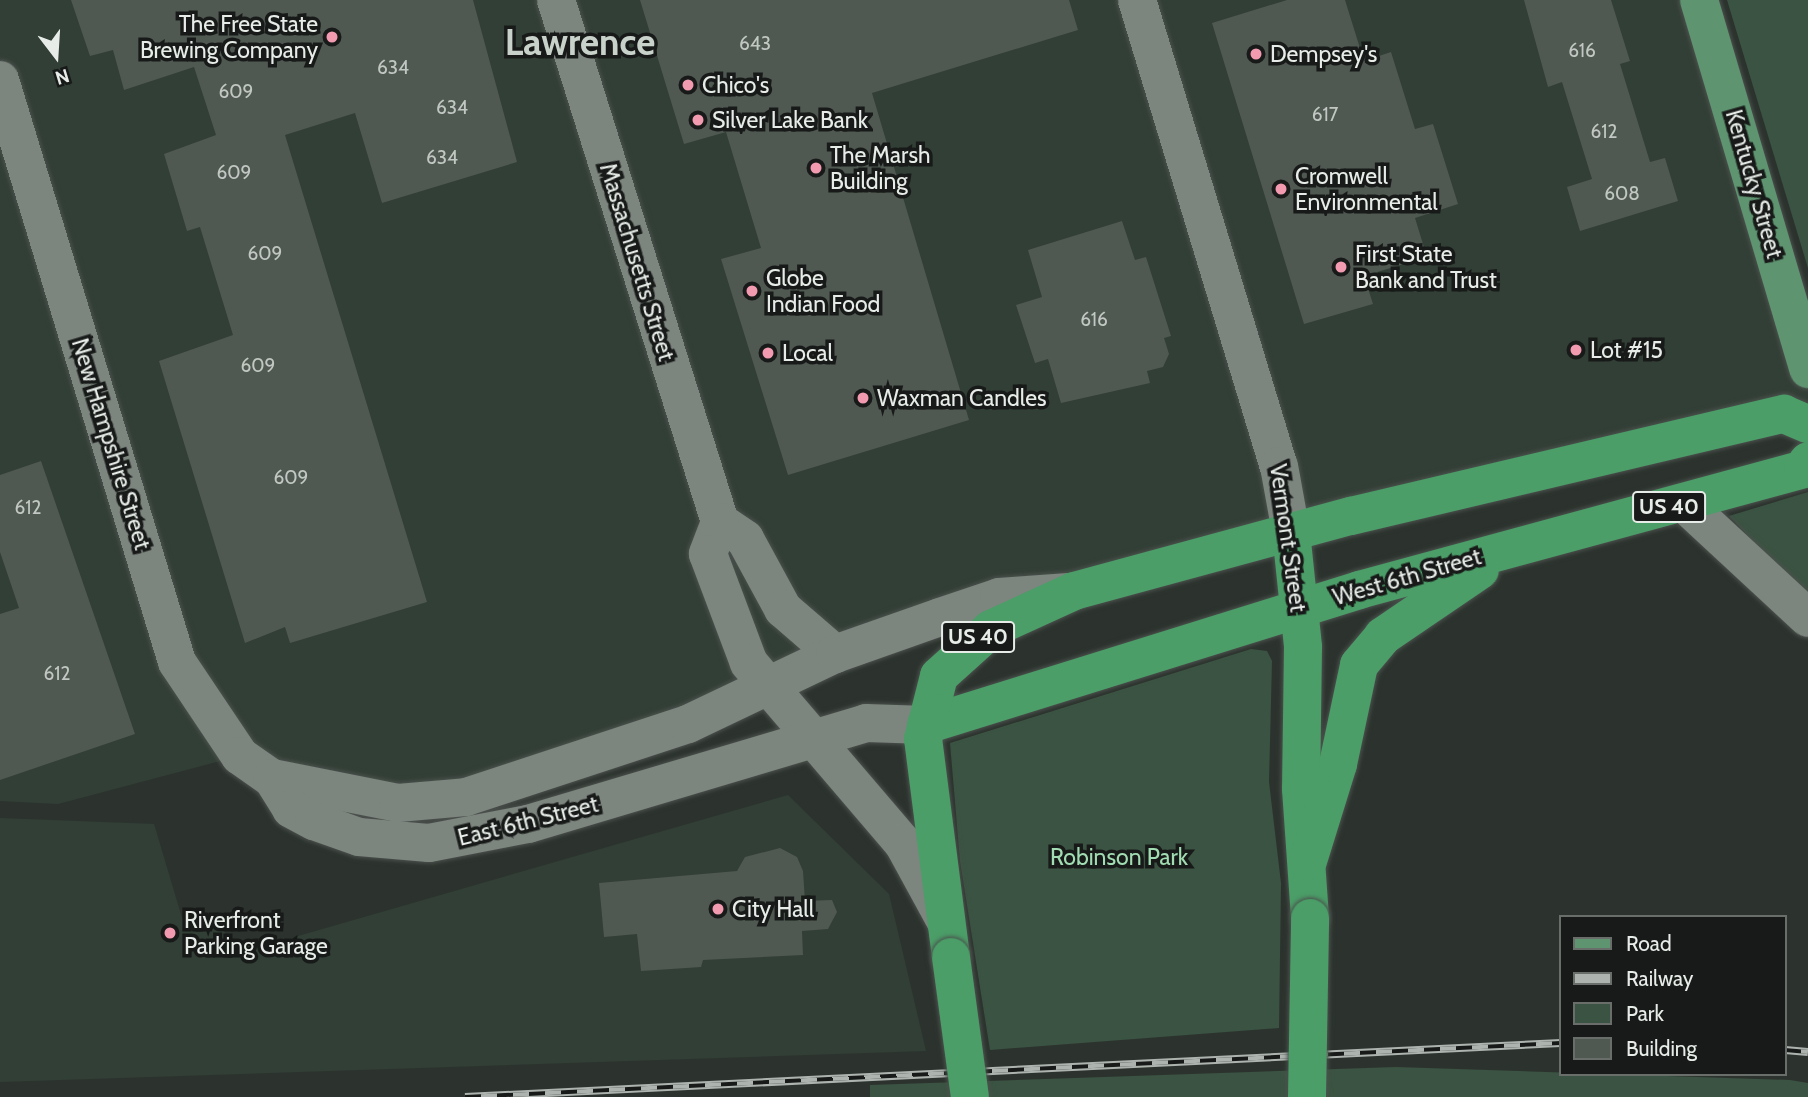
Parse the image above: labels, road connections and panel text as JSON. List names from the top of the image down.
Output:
{
  "streets": {
    "highway": ["US 40", "Vermont Street", "West 6th Street"],
    "main road": ["Kentucky Street"],
    "street": ["Massachusetts Street", "New Hampshire Street", "East 6th Street"]
  },
  "crossings": [
    ["New Hampshire Street", "East 6th Street"],
    ["US 40", "Vermont Street"],
    ["US 40", "West 6th Street"],
    ["Vermont Street", "West 6th Street"],
    ["West 6th Street", "East 6th Street"]
  ],
  "districts": ["Lawrence"],
  "parks": ["Robinson Park"],
  "places": [
    "The Free State Brewing Company",
    "Dempsey's",
    "Chico's",
    "Silver Lake Bank",
    "The Marsh Building",
    "Cromwell Environmental",
    "First State Bank and Trust",
    "Globe Indian Food",
    "Lot #15",
    "Local",
    "Waxman Candles",
    "City Hall",
    "Riverfront Parking Garage"
  ],
  "house_numbers": [
    "643",
    "616",
    "634",
    "609",
    "634",
    "617",
    "612",
    "634",
    "609",
    "608",
    "609",
    "616",
    "609",
    "609",
    "612",
    "612"
  ],
  "legend": [
    "Road",
    "Railway",
    "Park",
    "Building"
  ],
  "north": "bottom"
}
